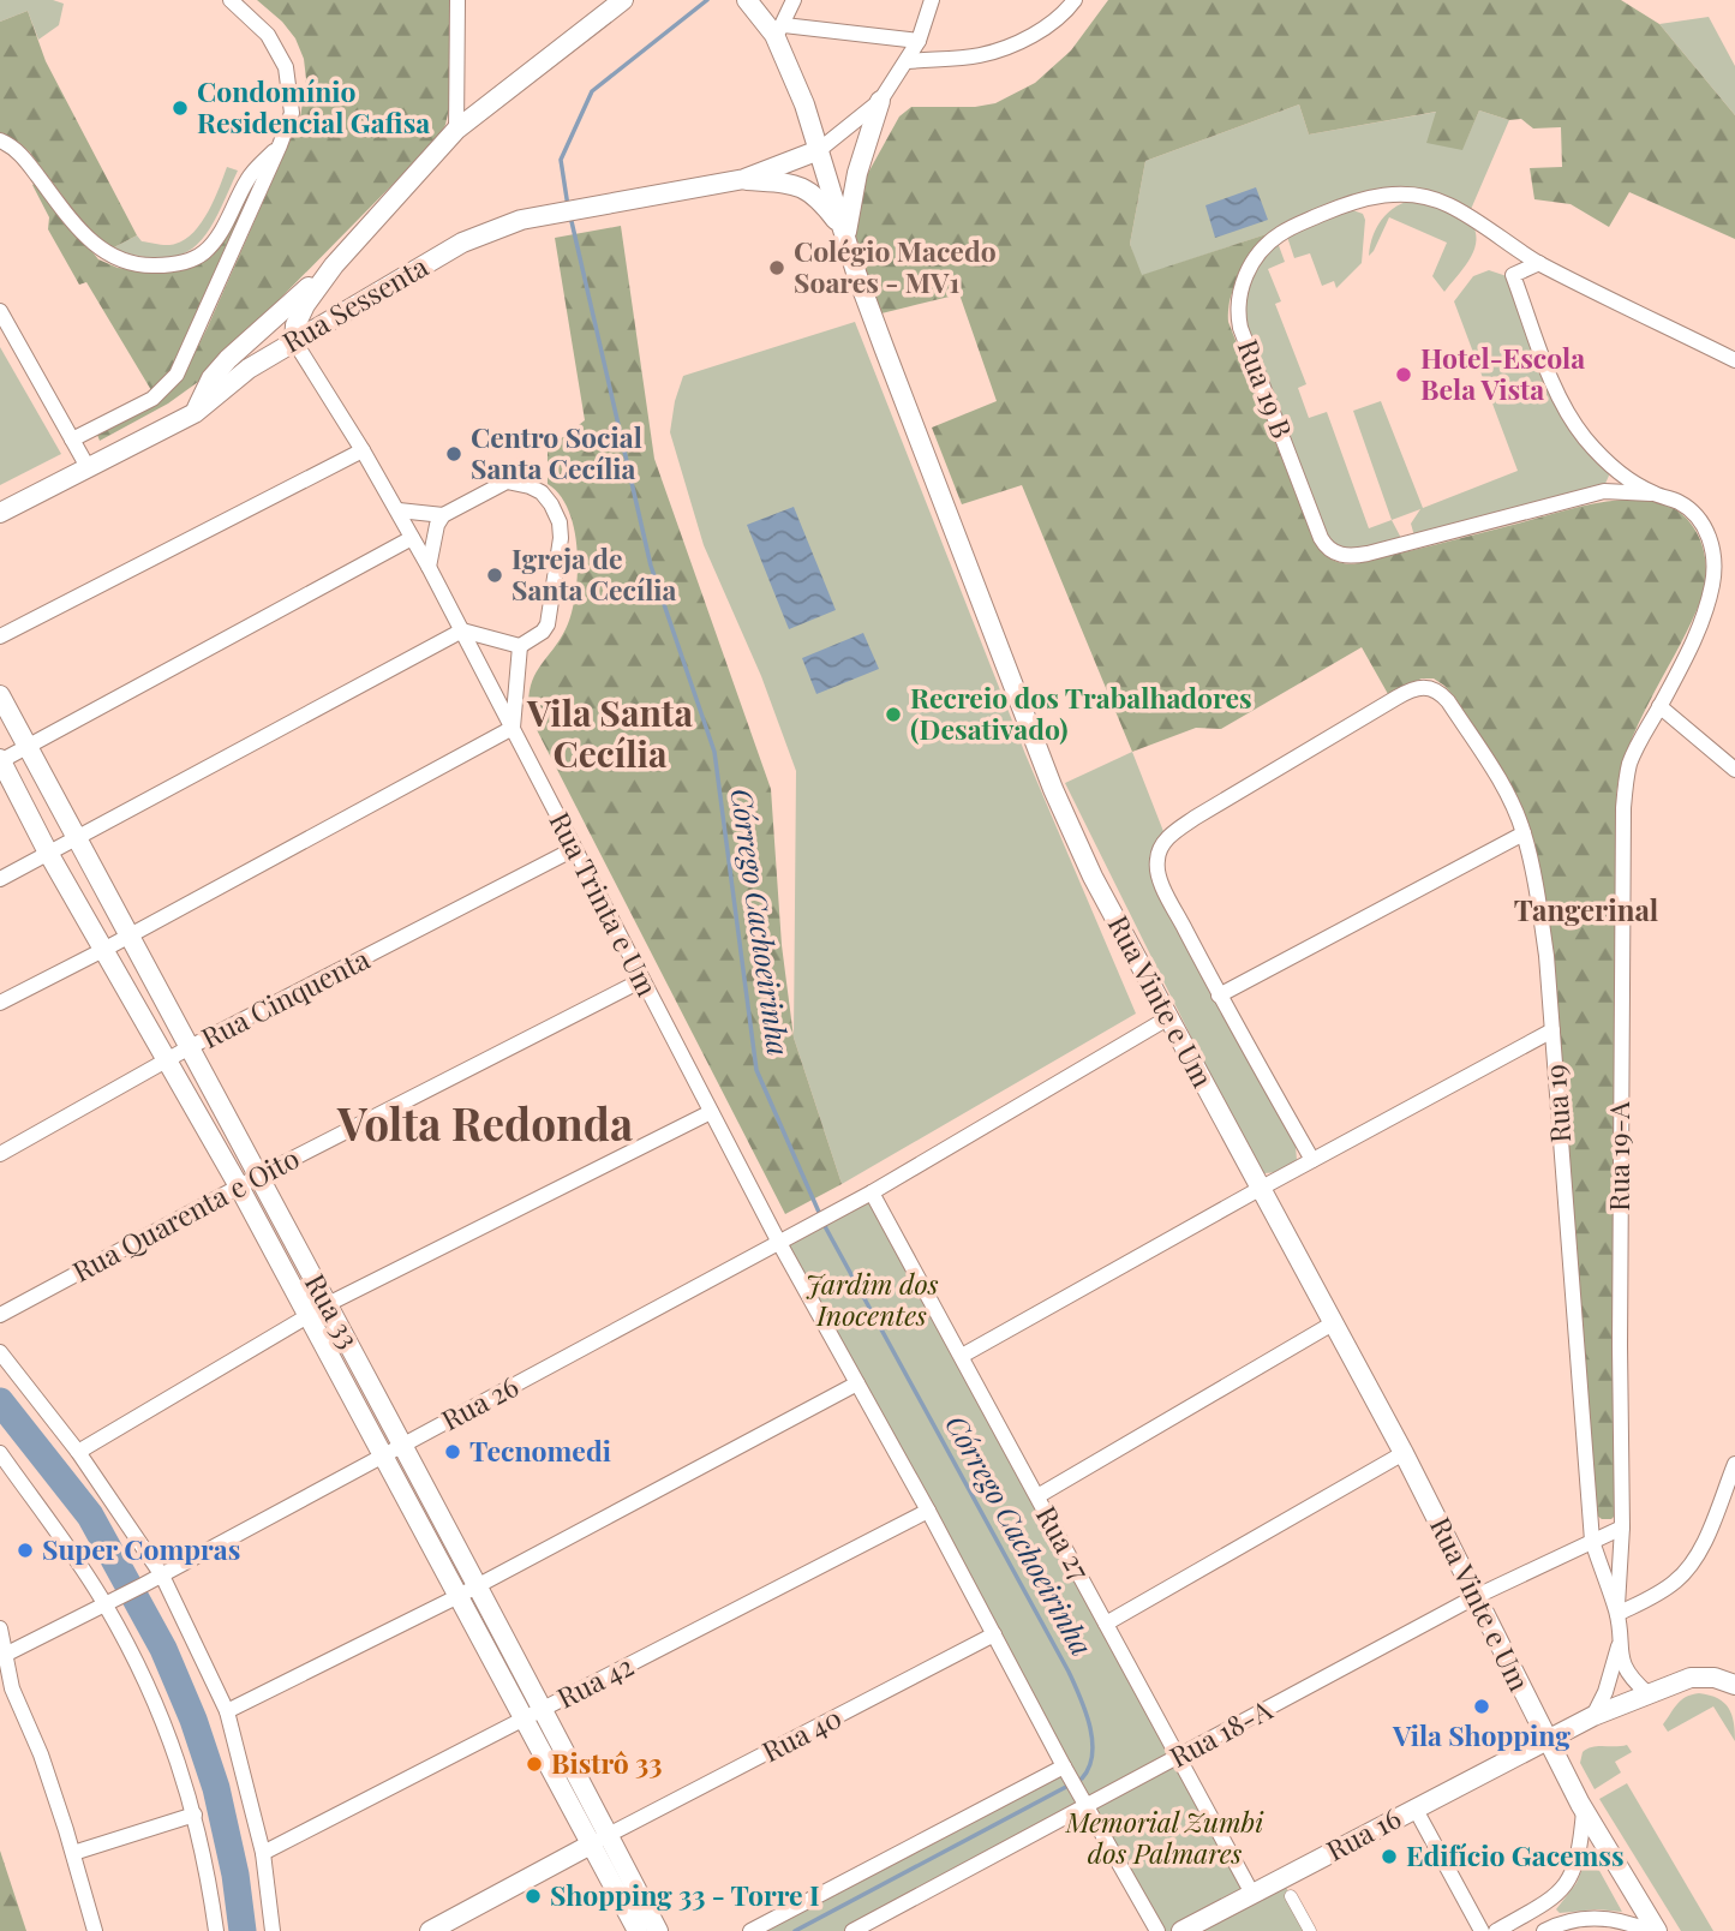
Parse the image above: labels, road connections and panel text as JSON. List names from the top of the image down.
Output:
{
  "streets": {
    "street": [
      "Rua Sessenta",
      "Rua 19 B",
      "Rua Trinta e Um",
      "Rua Cinquenta",
      "Rua Vinte e Um",
      "Rua 19",
      "Rua 19-A",
      "Rua Quarenta e Oito",
      "Rua 33",
      "Rua 26",
      "Rua 27",
      "Rua 42",
      "Rua 18-A",
      "Rua 40",
      "Rua 16"
    ]
  },
  "crossings": [
    ["Rua Sessenta", "Rua Trinta e Um"],
    ["Rua 19 B", "Rua 19-A"],
    ["Rua Trinta e Um", "Rua Cinquenta"],
    ["Rua Trinta e Um", "Rua Quarenta e Oito"],
    ["Rua Trinta e Um", "Rua 26"],
    ["Rua Trinta e Um", "Rua 42"],
    ["Rua Trinta e Um", "Rua 18-A"],
    ["Rua Trinta e Um", "Rua 40"],
    ["Rua Cinquenta", "Rua 33"],
    ["Rua Vinte e Um", "Rua 18-A"],
    ["Rua Vinte e Um", "Rua 16"],
    ["Rua 19", "Rua 19-A"],
    ["Rua 19", "Rua 18-A"],
    ["Rua 19-A", "Rua 18-A"],
    ["Rua Quarenta e Oito", "Rua 33"],
    ["Rua 33", "Rua 26"],
    ["Rua 33", "Rua 42"],
    ["Rua 33", "Rua 40"],
    ["Rua 26", "Rua 27"],
    ["Rua 27", "Rua 18-A"],
    ["Rua 27", "Rua 16"]
  ],
  "districts": ["Vila Santa Cecília", "Tangerinal", "Volta Redonda"],
  "water": ["Córrego Cachoeirinha"],
  "parks": ["Jardim dos Inocentes", "Memorial Zumbi dos Palmares"],
  "places": [
    "Condomínio Residencial Gafisa",
    "Colégio Macedo Soares - MV1",
    "Hotel-Escola Bela Vista",
    "Centro Social Santa Cecília",
    "Igreja de Santa Cecília",
    "Recreio dos Trabalhadores (Desativado)",
    "Tecnomedi",
    "Super Compras",
    "Vila Shopping",
    "Bistrô 33",
    "Edifício Gacemss",
    "Shopping 33 - Torre I"
  ]
}
